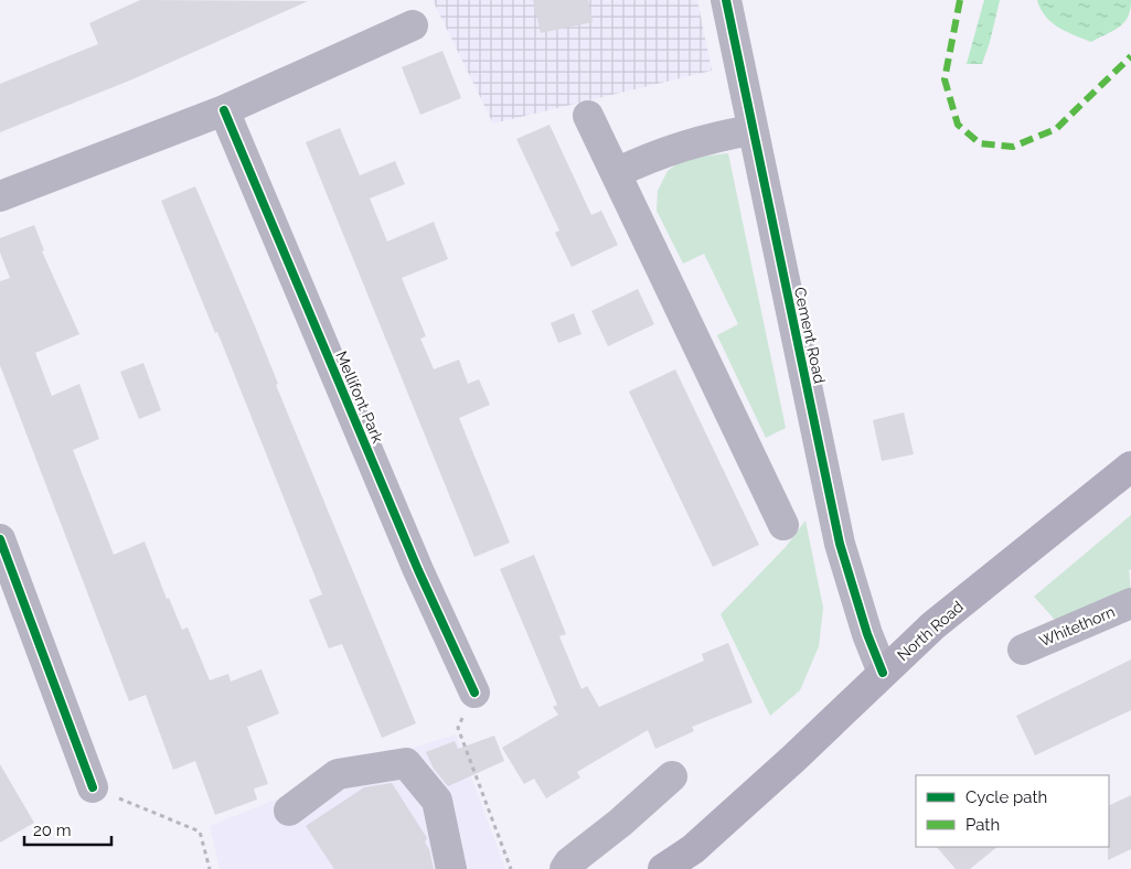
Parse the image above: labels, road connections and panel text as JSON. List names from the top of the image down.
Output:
{
  "streets": {
    "main road": ["North Road"],
    "street": ["Cement Road", "Mellifont Park", "Whitethorn"]
  },
  "crossings": [
    ["Cement Road", "North Road"]
  ],
  "legend": ["Cycle path", "Path"],
  "scale_bar": "20 m"
}
